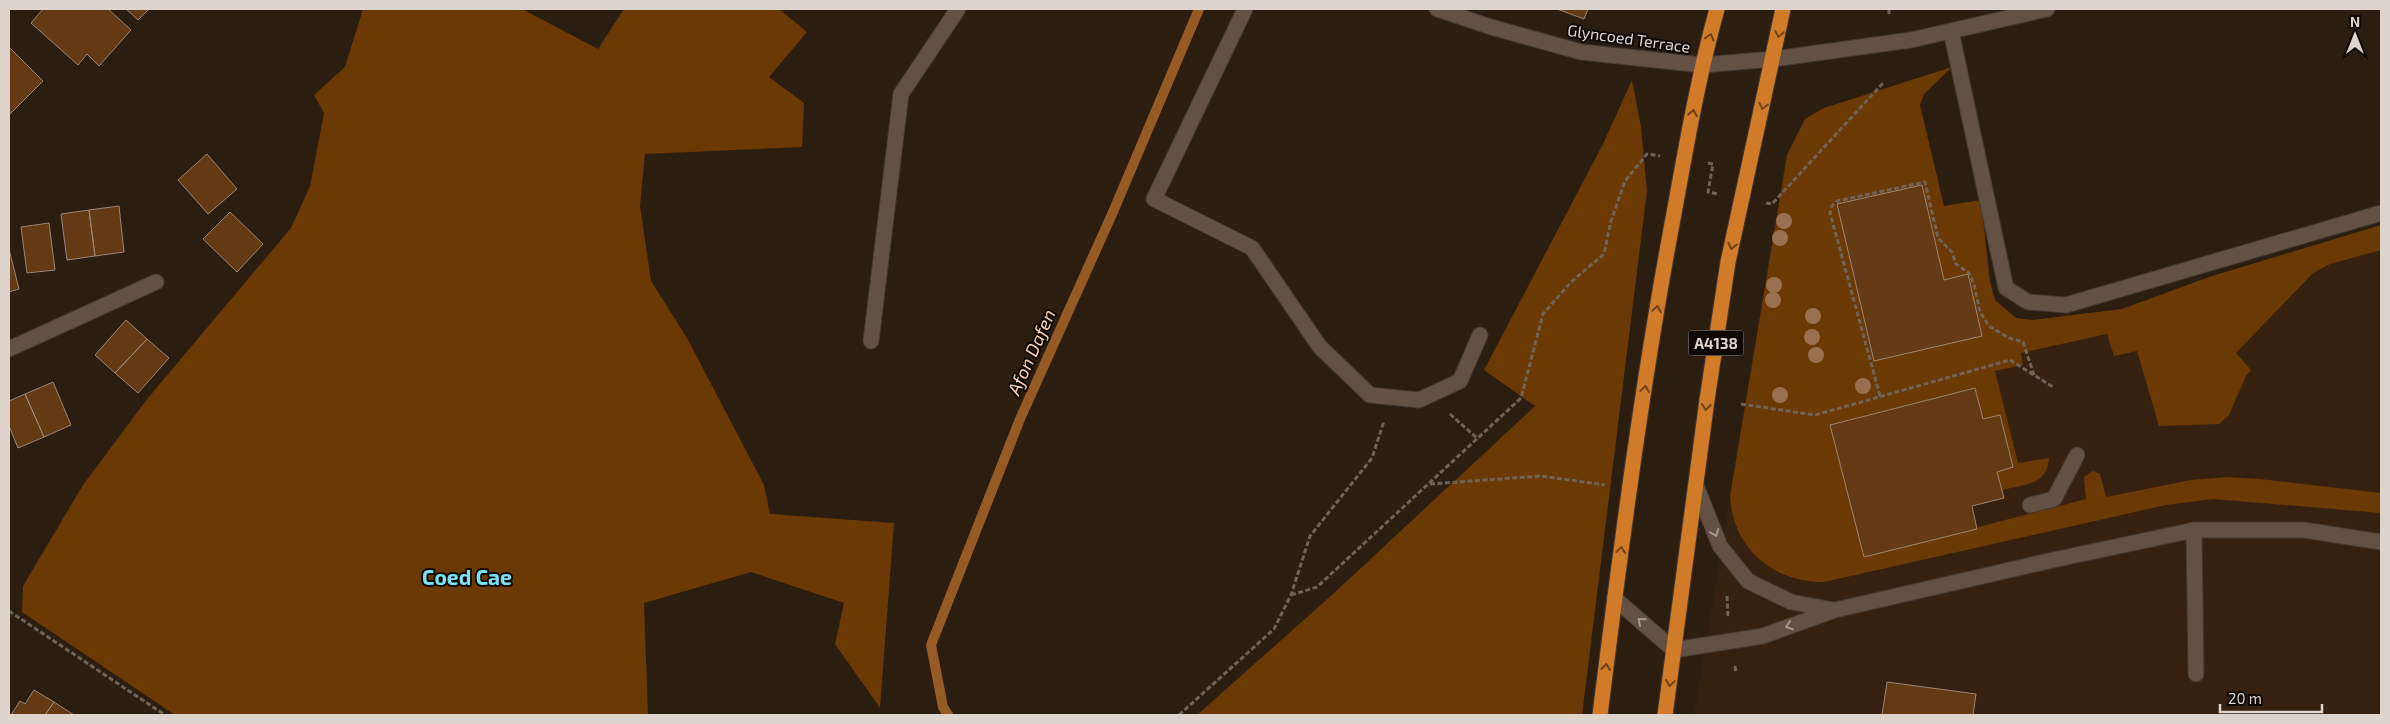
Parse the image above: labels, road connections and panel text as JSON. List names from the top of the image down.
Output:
{
  "streets": {
    "highway": ["A4138"],
    "street": ["Glyncoed Terrace"]
  },
  "crossings": [
    ["Glyncoed Terrace", "A4138"]
  ],
  "districts": ["Coed Cae"],
  "water": ["Afon Dafen"],
  "scale_bar": "20 m",
  "north": "top"
}
